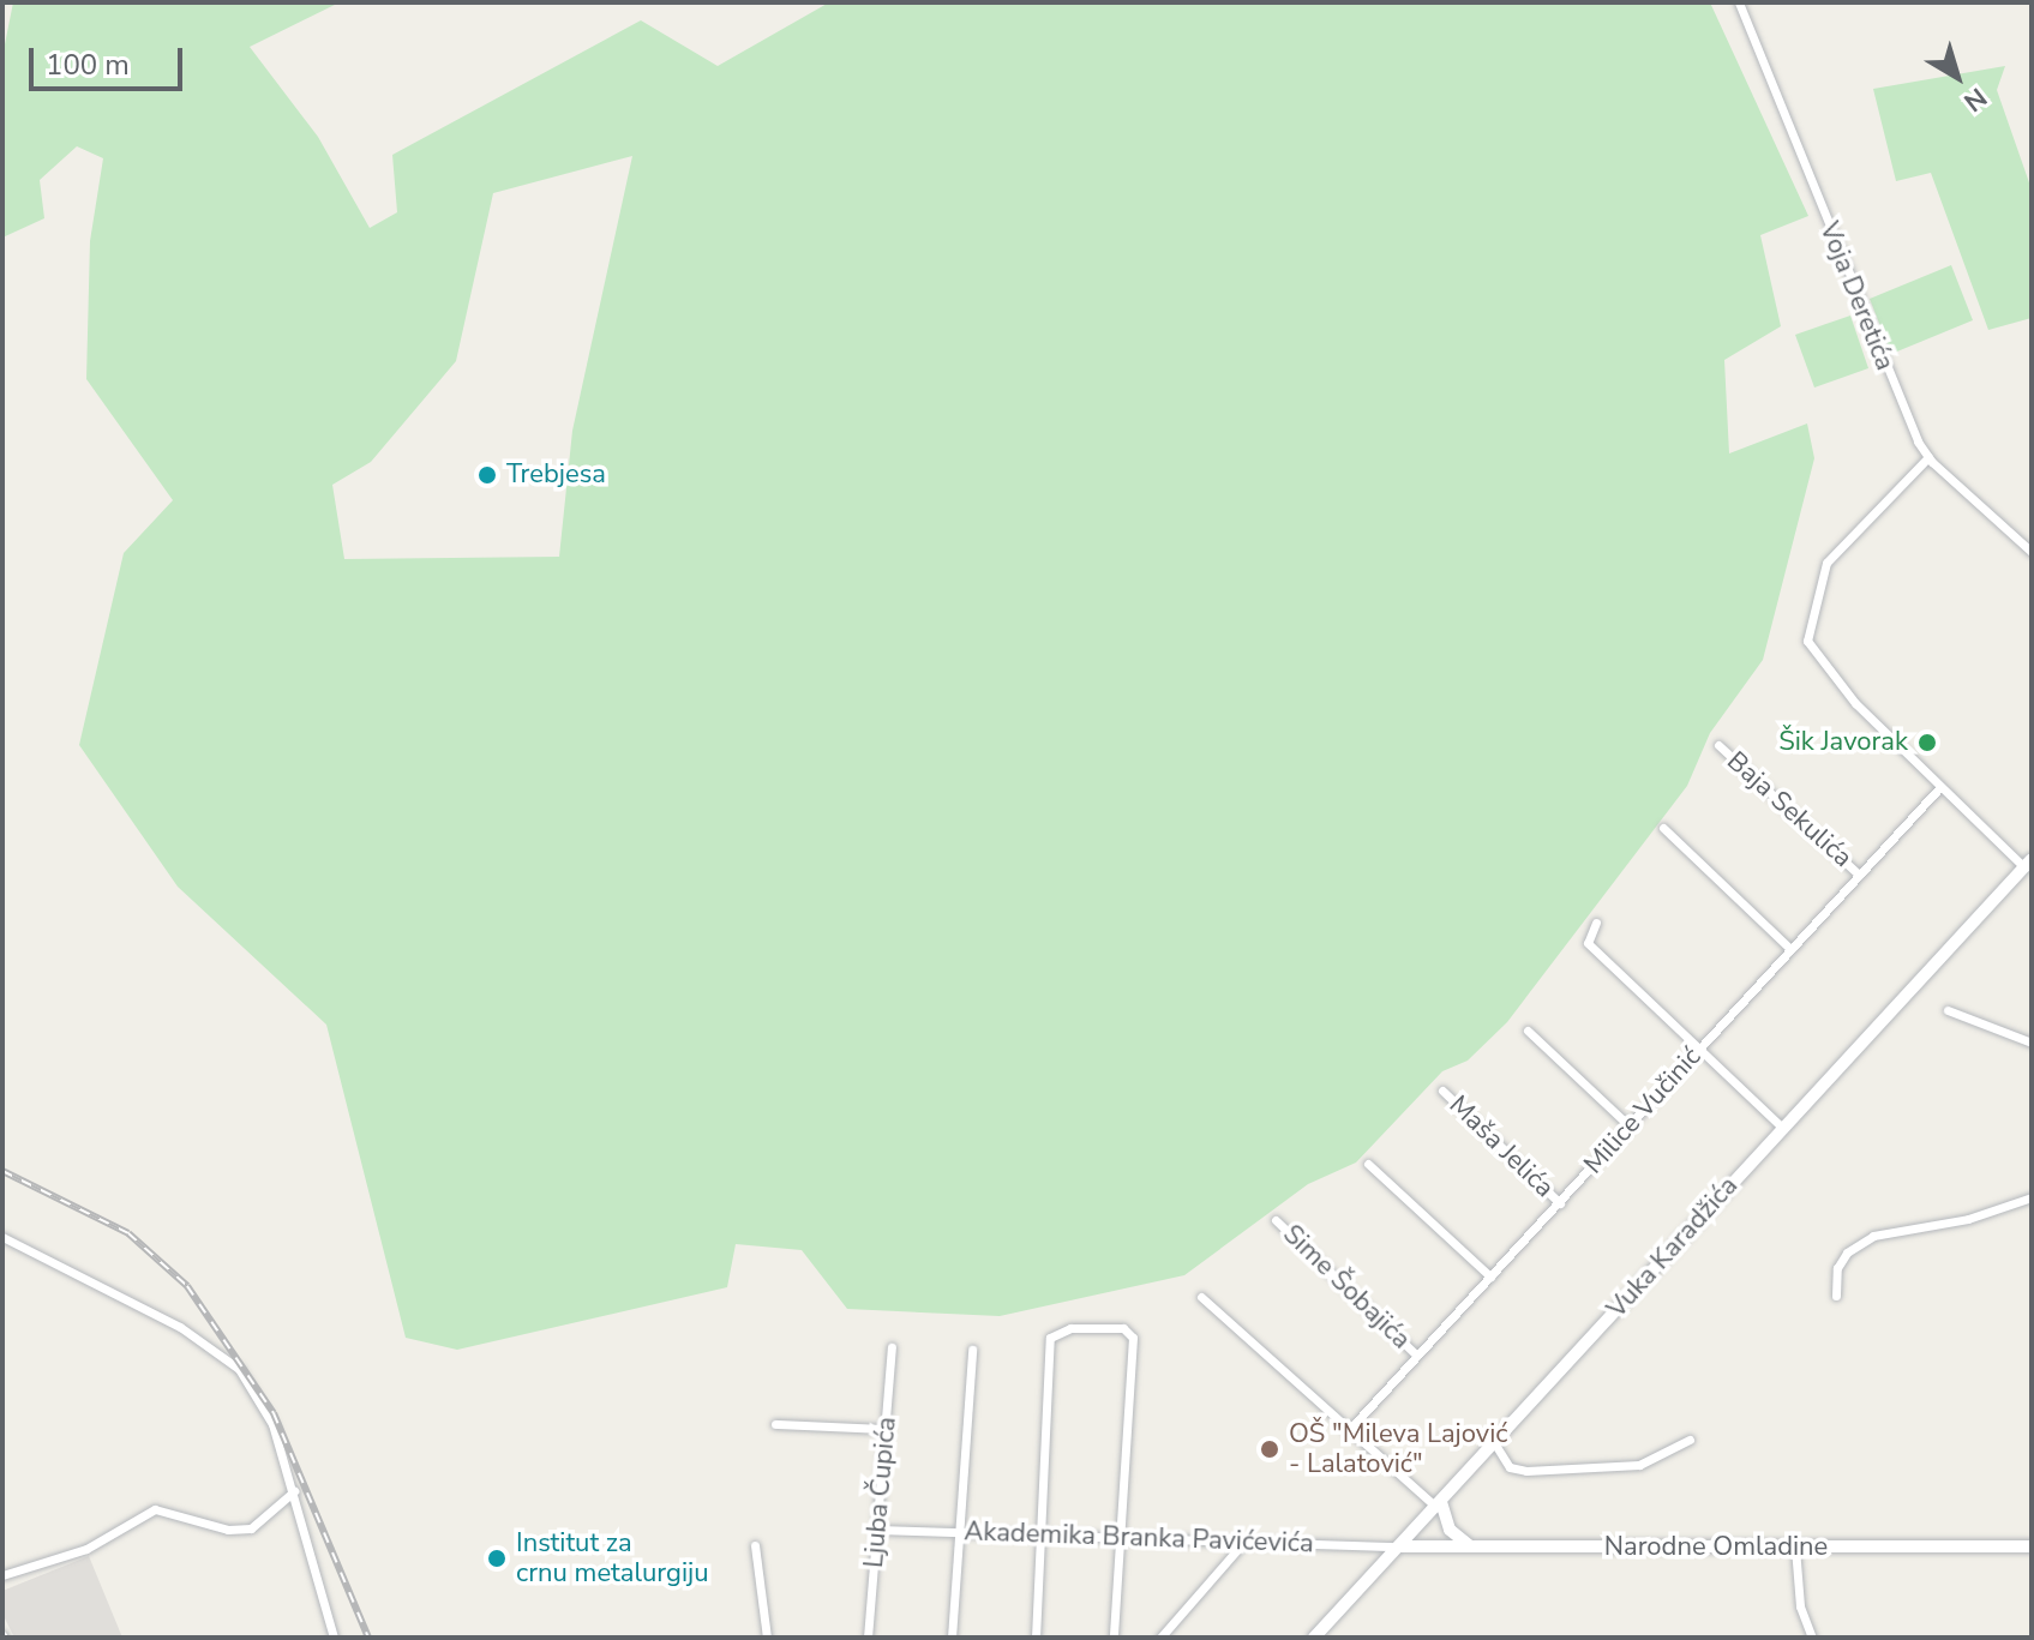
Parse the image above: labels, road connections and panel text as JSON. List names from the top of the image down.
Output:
{
  "streets": {
    "street": [
      "Voja Deretića",
      "Baja Sekulića",
      "Milice Vučinić",
      "Maša Jelića",
      "Vuka Karadžića",
      "Sime Šobajića",
      "Ljuba Čupića",
      "Akademika Branka Pavićevića",
      "Narodne Omladine"
    ]
  },
  "crossings": [
    ["Baja Sekulića", "Milice Vučinić"],
    ["Milice Vučinić", "Maša Jelića"],
    ["Milice Vučinić", "Sime Šobajića"],
    ["Vuka Karadžića", "Akademika Branka Pavićevića"],
    ["Vuka Karadžića", "Narodne Omladine"],
    ["Ljuba Čupića", "Akademika Branka Pavićevića"],
    ["Akademika Branka Pavićevića", "Narodne Omladine"]
  ],
  "places": [
    "Trebjesa",
    "Šik Javorak",
    "OŠ \"Mileva Lajović - Lalatović\"",
    "Institut za crnu metalurgiju"
  ],
  "scale_bar": "100 m",
  "north": "bottom right"
}
